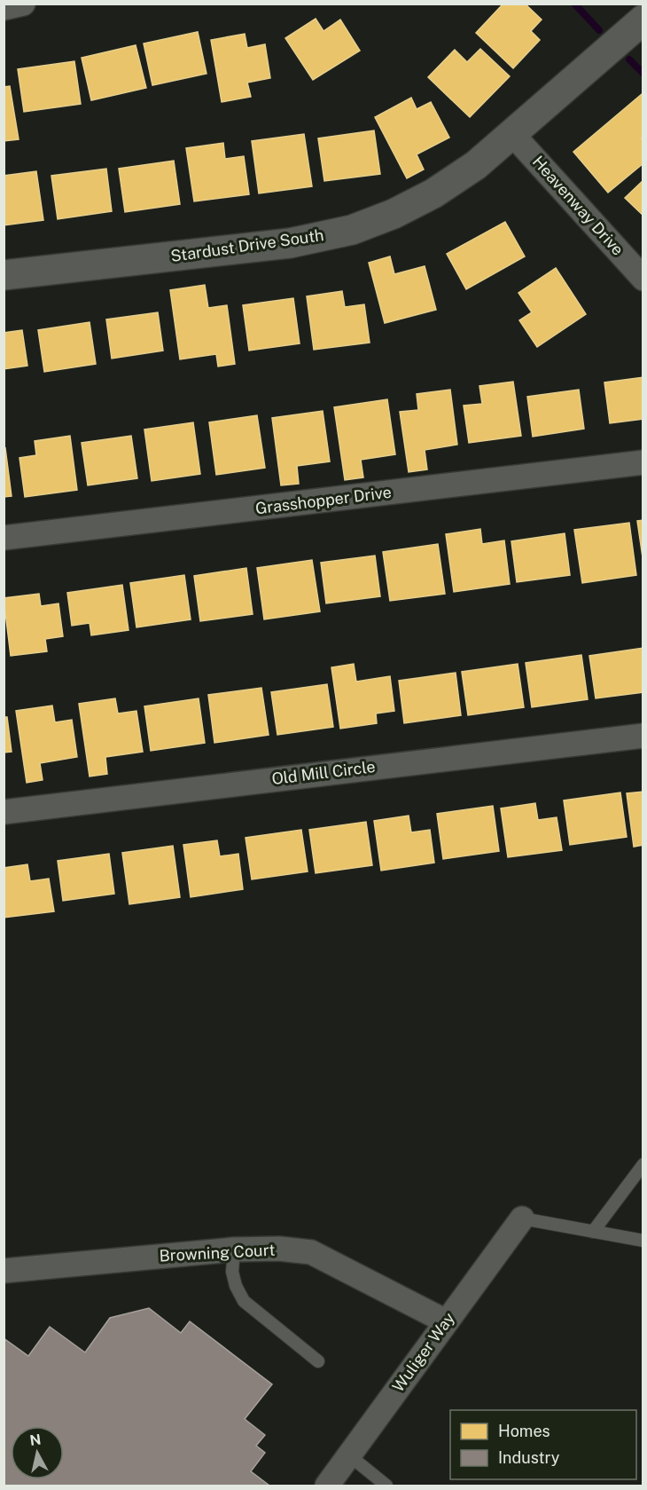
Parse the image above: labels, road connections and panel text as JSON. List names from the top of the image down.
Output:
{
  "streets": {
    "street": [
      "Heavenway Drive",
      "Stardust Drive South",
      "Grasshopper Drive",
      "Old Mill Circle",
      "Browning Court",
      "Wuliger Way"
    ]
  },
  "crossings": [
    ["Heavenway Drive", "Stardust Drive South"],
    ["Browning Court", "Wuliger Way"]
  ],
  "legend": ["Homes", "Industry"],
  "north": "top"
}
